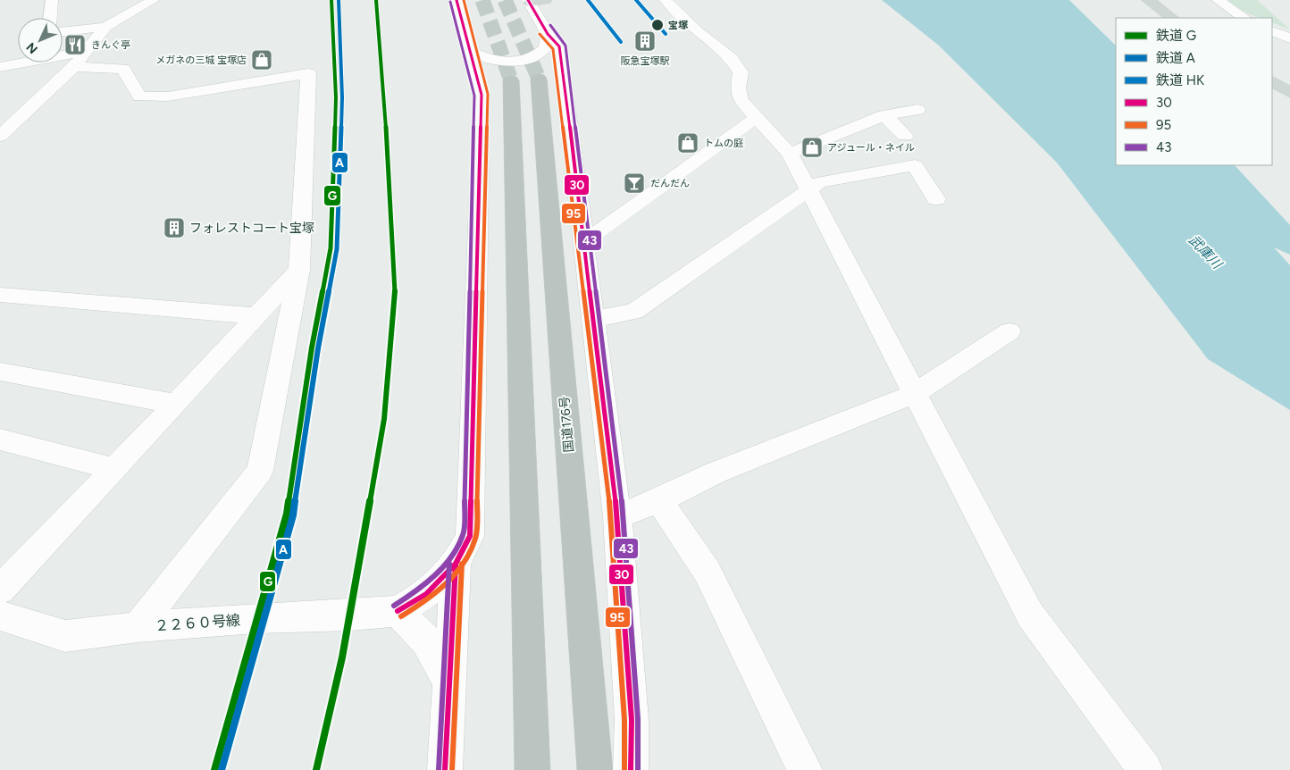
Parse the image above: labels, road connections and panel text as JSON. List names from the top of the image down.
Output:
{
  "streets": {
    "highway": ["国道176号"],
    "street": ["２２６０号線"]
  },
  "water": ["武庫川"],
  "places": {
    "other": ["宝塚"],
    "building": ["阪急宝塚駅", "フォレストコート宝塚"],
    "restaurant": ["きんぐ亭"],
    "shop": ["メガネの三城 宝塚店", "トムの庭", "アジュール・ネイル"],
    "bar": ["だんだん"]
  },
  "lines": [
    "rail line G",
    "rail line A",
    "rail line HK",
    "transit line 30",
    "transit line 95",
    "transit line 43"
  ],
  "legend": [
    "鉄道 G",
    "鉄道 A",
    "鉄道 HK",
    "30",
    "95",
    "43"
  ],
  "north": "bottom left"
}
